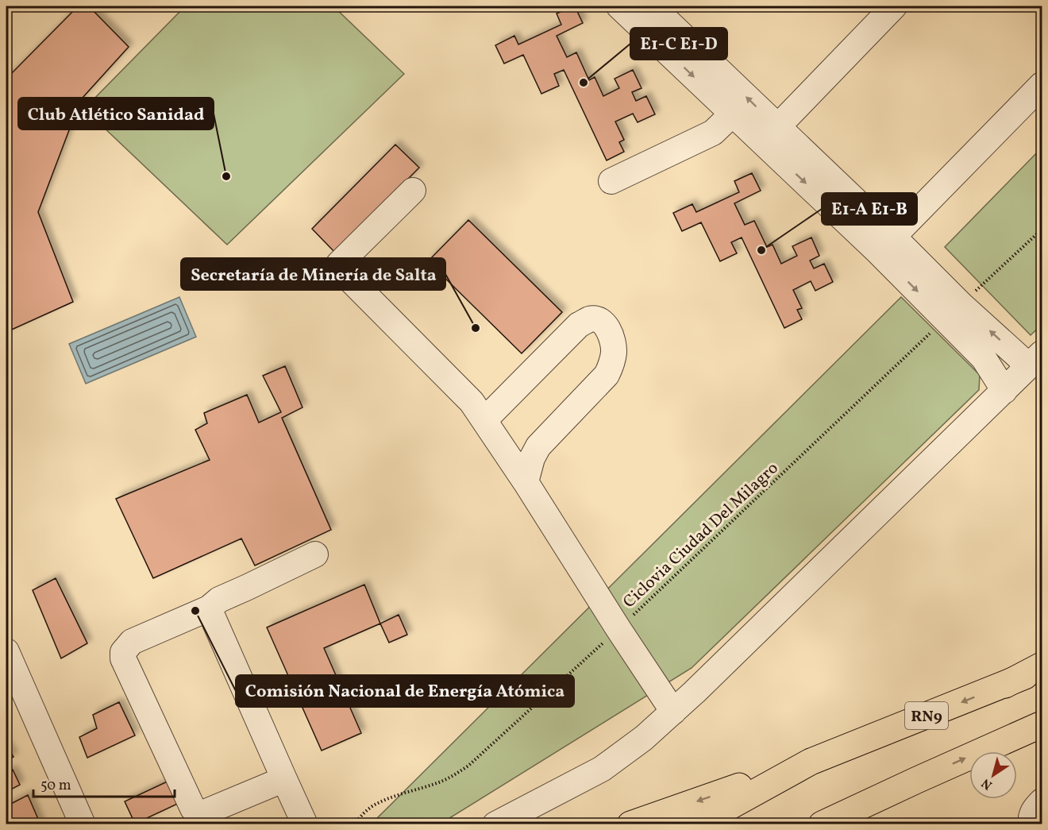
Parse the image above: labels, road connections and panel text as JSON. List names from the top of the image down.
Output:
{
  "streets": {
    "main road": ["RN9"],
    "path": ["Ciclovia Ciudad Del Milagro"]
  },
  "places": [
    "E1-C E1-D",
    "Club Atlético Sanidad",
    "E1-A E1-B",
    "Secretaría de Minería de Salta",
    "Comisión Nacional de Energía Atómica"
  ],
  "scale_bar": "50 m",
  "north": "bottom left"
}
